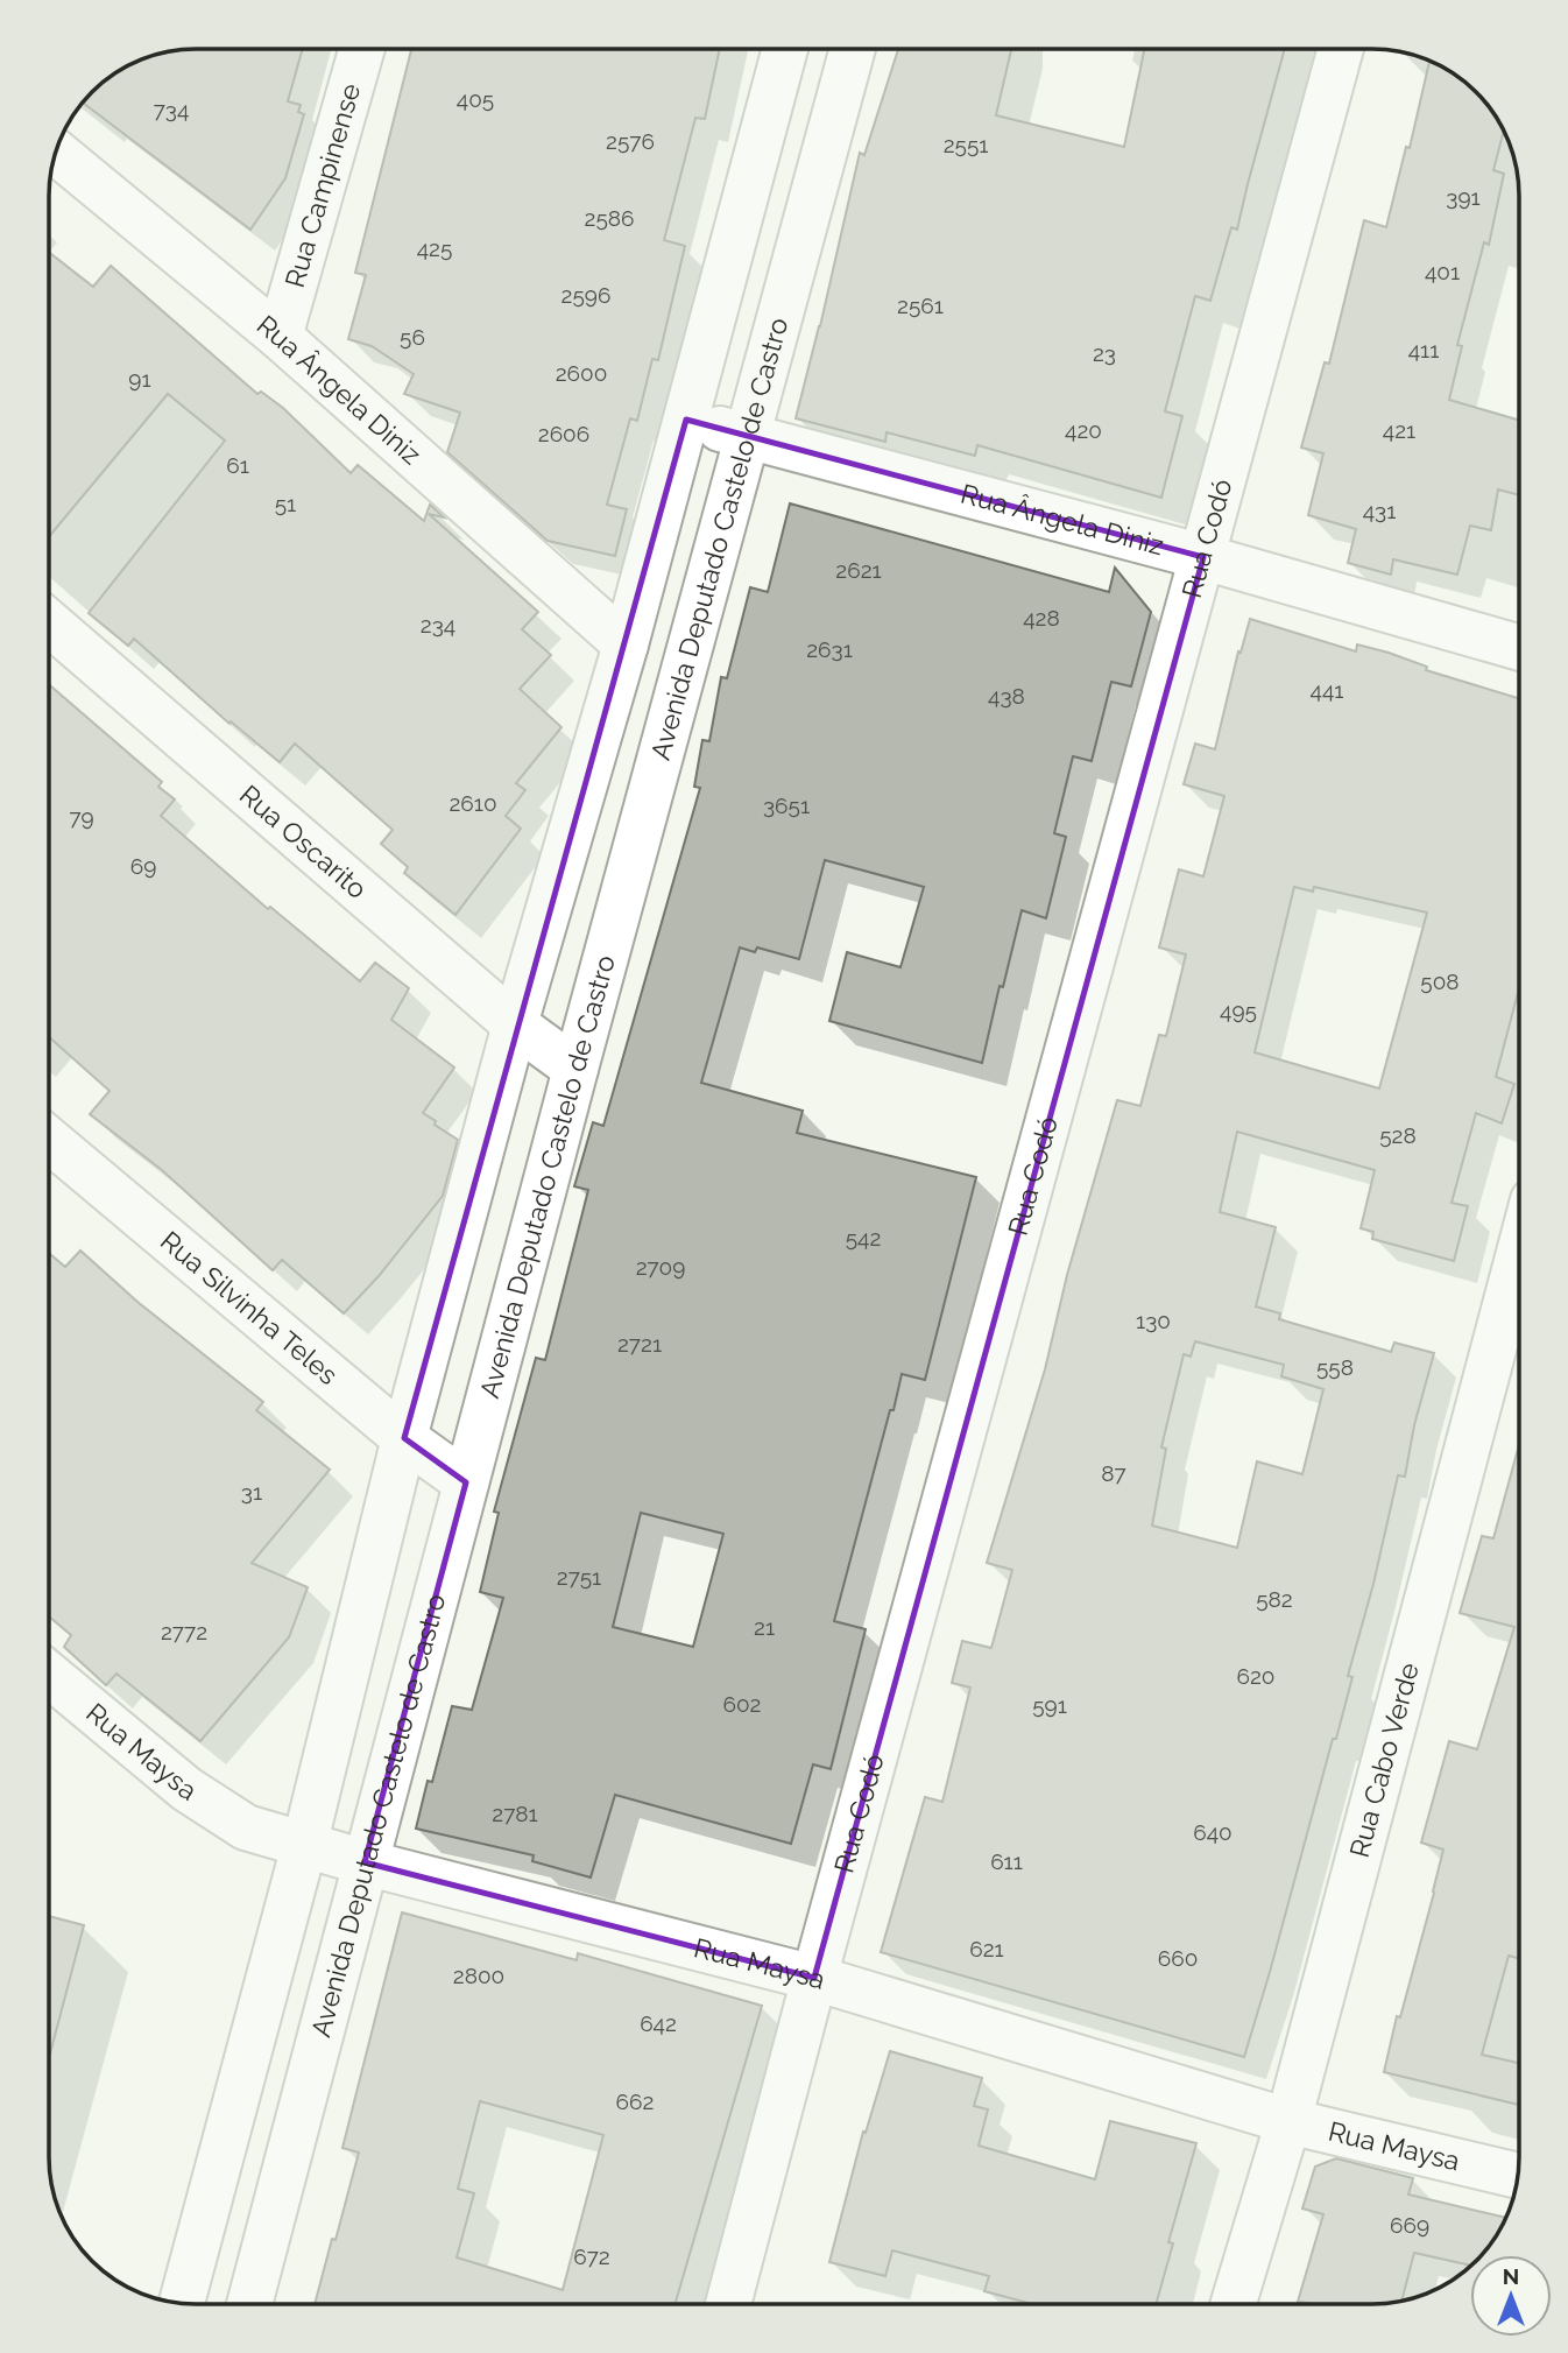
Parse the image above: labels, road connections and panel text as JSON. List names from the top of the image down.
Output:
{
  "streets": {
    "street": [
      "Rua Campinense",
      "Rua Ângela Diniz",
      "Avenida Deputado Castelo de Castro",
      "Rua Codó",
      "Rua Oscarito",
      "Rua Silvinha Teles",
      "Rua Maysa",
      "Rua Cabo Verde"
    ]
  },
  "crossings": [
    ["Rua Campinense", "Rua Ângela Diniz"],
    ["Rua Ângela Diniz", "Avenida Deputado Castelo de Castro"],
    ["Rua Ângela Diniz", "Rua Codó"],
    ["Avenida Deputado Castelo de Castro", "Rua Oscarito"],
    ["Avenida Deputado Castelo de Castro", "Rua Silvinha Teles"],
    ["Avenida Deputado Castelo de Castro", "Rua Maysa"],
    ["Rua Codó", "Rua Maysa"],
    ["Rua Maysa", "Rua Cabo Verde"]
  ],
  "house_numbers": [
    "405",
    "734",
    "2576",
    "2551",
    "391",
    "2586",
    "425",
    "401",
    "2596",
    "2561",
    "56",
    "411",
    "23",
    "2600",
    "91",
    "420",
    "421",
    "2606",
    "61",
    "51",
    "431",
    "2621",
    "428",
    "234",
    "2631",
    "441",
    "438",
    "2610",
    "3651",
    "79",
    "69",
    "508",
    "495",
    "528",
    "542",
    "2709",
    "130",
    "2721",
    "558",
    "87",
    "31",
    "2751",
    "582",
    "21",
    "2772",
    "620",
    "602",
    "591",
    "2781",
    "640",
    "611",
    "621",
    "660",
    "2800",
    "642",
    "662",
    "669",
    "672"
  ],
  "north": "top"
}
